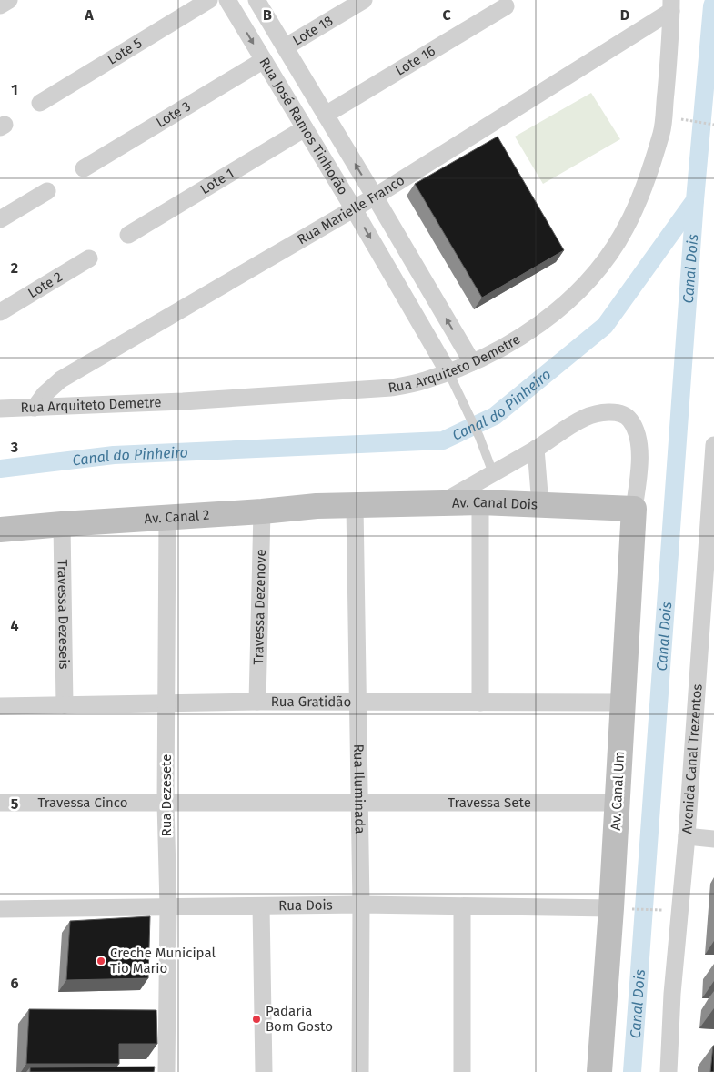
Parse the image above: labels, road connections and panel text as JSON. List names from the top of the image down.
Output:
{
  "streets": {
    "street": [
      "Lote 18",
      "Lote 5",
      "Lote 16",
      "Lote 3",
      "Rua José Ramos Tinhorão",
      "Lote 1",
      "Rua Marielle Franco",
      "Lote 2",
      "Rua Arquiteto Demetre",
      "Av. Canal Dois",
      "Av. Canal 2",
      "Travessa Dezenove",
      "Travessa Dezeseis",
      "Rua Gratidão",
      "Avenida Canal Trezentos",
      "Rua Iluminada",
      "Av. Canal Um",
      "Rua Dezesete",
      "Travessa Cinco",
      "Travessa Sete",
      "Rua Dois"
    ]
  },
  "crossings": [
    ["Lote 18", "Rua José Ramos Tinhorão"],
    ["Lote 16", "Rua José Ramos Tinhorão"],
    ["Lote 3", "Rua José Ramos Tinhorão"],
    ["Rua José Ramos Tinhorão", "Lote 1"],
    ["Rua José Ramos Tinhorão", "Rua Marielle Franco"],
    ["Rua José Ramos Tinhorão", "Rua Arquiteto Demetre"],
    ["Rua Marielle Franco", "Rua Arquiteto Demetre"],
    ["Av. Canal Dois", "Av. Canal 2"],
    ["Av. Canal Dois", "Rua Iluminada"],
    ["Av. Canal Dois", "Av. Canal Um"],
    ["Av. Canal 2", "Travessa Dezenove"],
    ["Av. Canal 2", "Travessa Dezeseis"],
    ["Av. Canal 2", "Rua Iluminada"],
    ["Av. Canal 2", "Rua Dezesete"],
    ["Travessa Dezenove", "Rua Gratidão"],
    ["Travessa Dezeseis", "Rua Gratidão"],
    ["Rua Gratidão", "Rua Iluminada"],
    ["Rua Gratidão", "Av. Canal Um"],
    ["Rua Gratidão", "Rua Dezesete"],
    ["Rua Iluminada", "Travessa Cinco"],
    ["Rua Iluminada", "Travessa Sete"],
    ["Rua Iluminada", "Rua Dois"],
    ["Av. Canal Um", "Travessa Sete"],
    ["Av. Canal Um", "Rua Dois"],
    ["Rua Dezesete", "Travessa Cinco"],
    ["Rua Dezesete", "Rua Dois"],
    ["Travessa Cinco", "Travessa Sete"]
  ],
  "water": ["Canal Dois", "Canal do Pinheiro"],
  "places": ["Creche Municipal Tio Mario", "Padaria Bom Gosto"],
  "grid": {
    "columns": [
      "A",
      "B",
      "C",
      "D"
    ],
    "rows": [
      "1",
      "2",
      "3",
      "4",
      "5",
      "6"
    ]
  }
}
